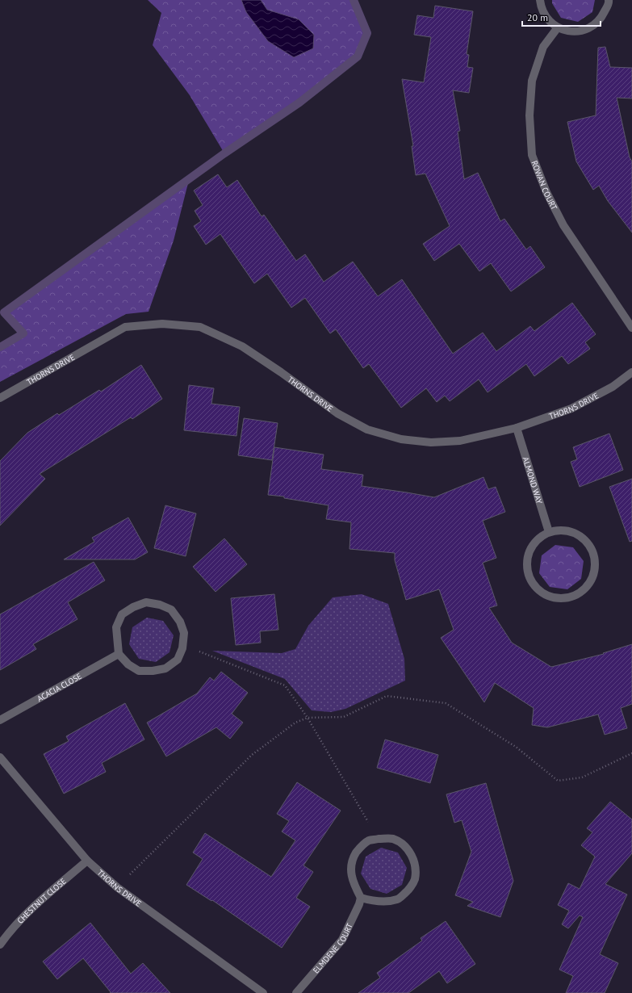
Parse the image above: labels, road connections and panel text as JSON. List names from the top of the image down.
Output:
{
  "streets": {
    "street": [
      "ROWAN COURT",
      "THORNS DRIVE",
      "ALMOND WAY",
      "ACACIA CLOSE",
      "CHESTNUT CLOSE",
      "ELMDENE COURT"
    ]
  },
  "crossings": [
    ["THORNS DRIVE", "ALMOND WAY"],
    ["THORNS DRIVE", "CHESTNUT CLOSE"]
  ],
  "scale_bar": "20 m"
}
